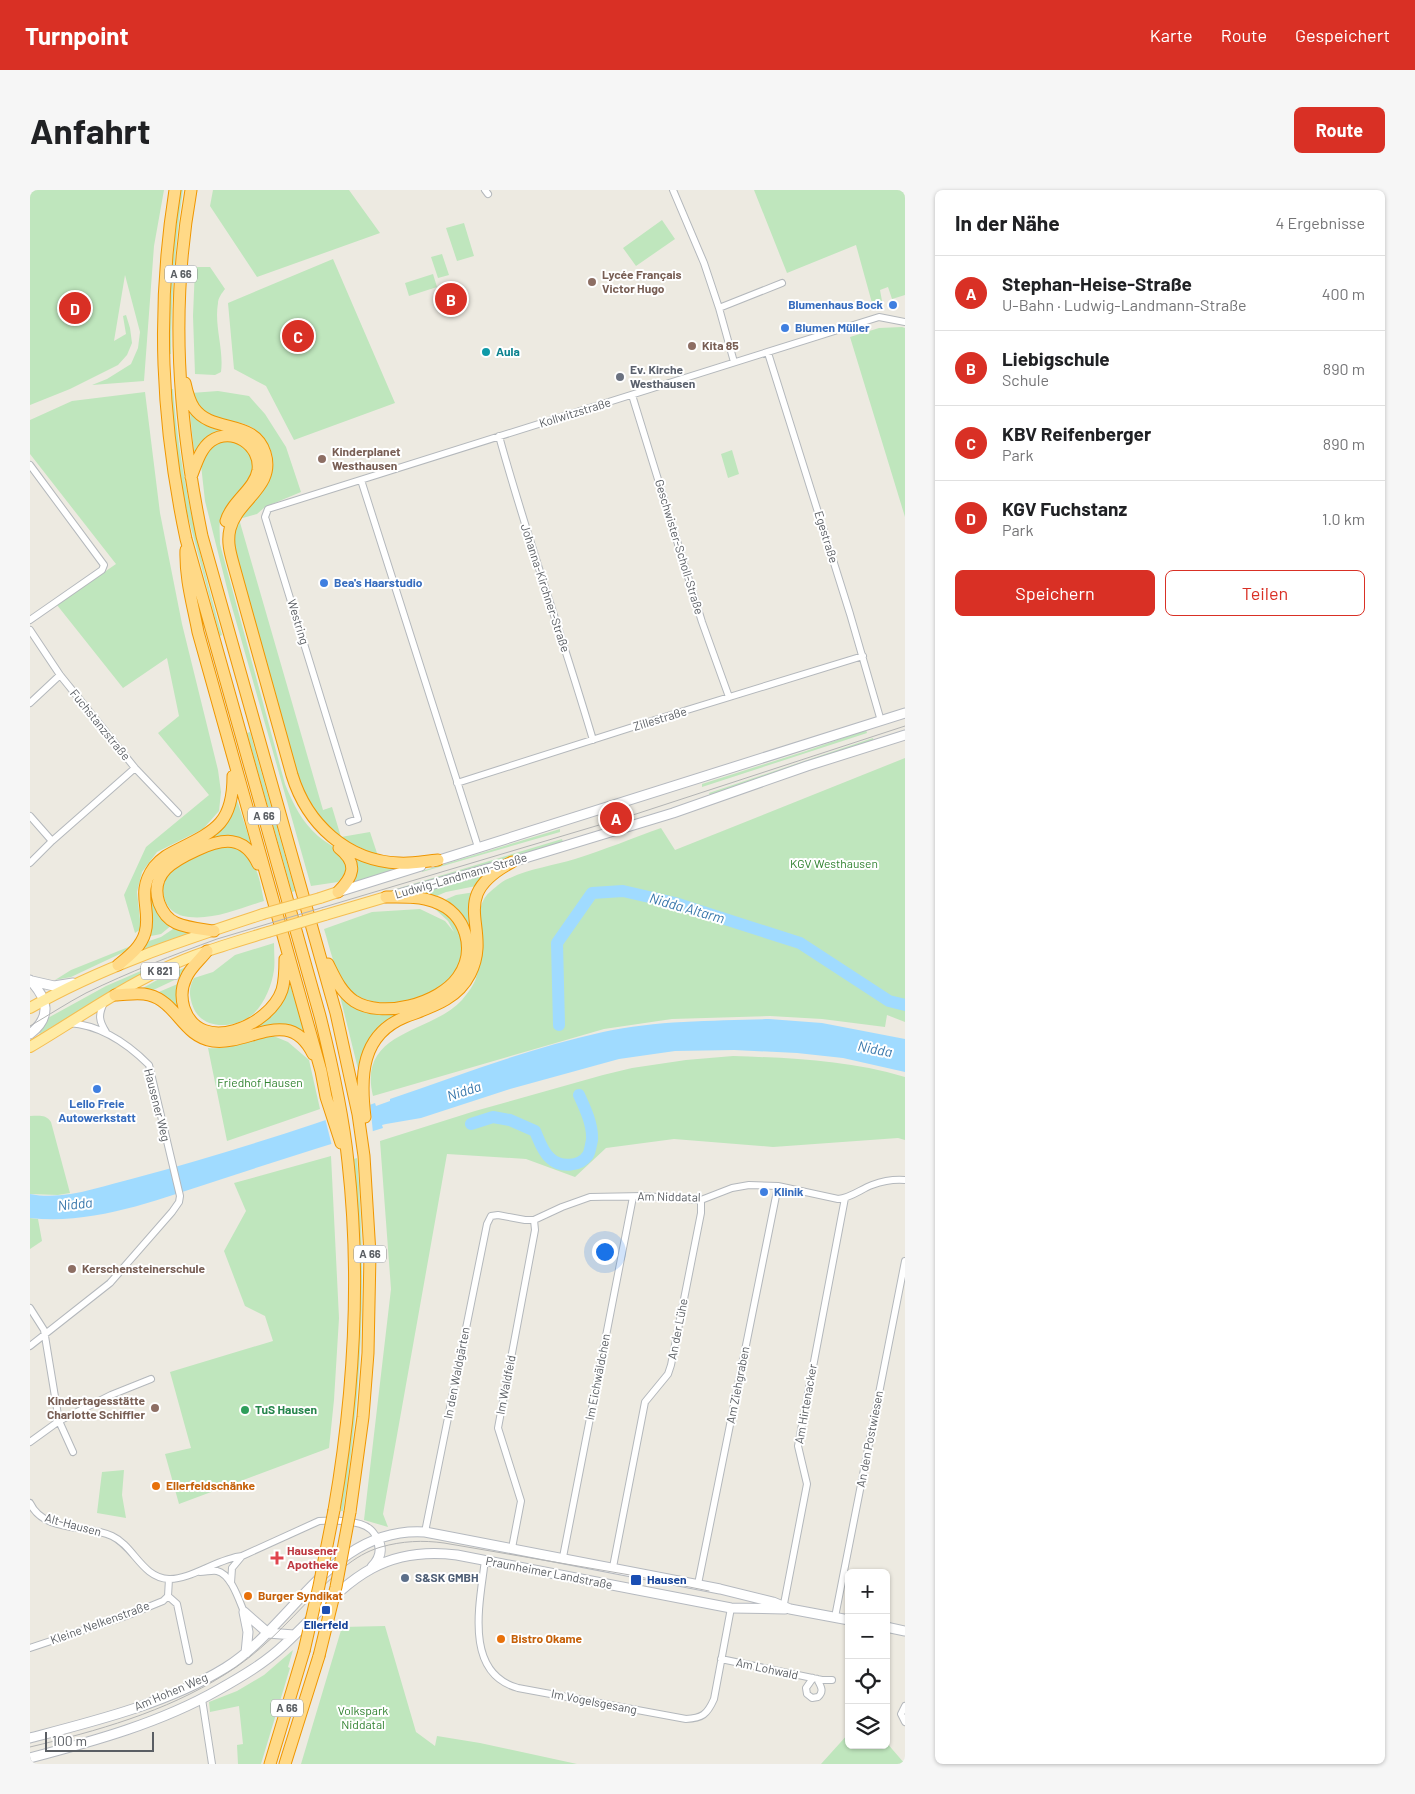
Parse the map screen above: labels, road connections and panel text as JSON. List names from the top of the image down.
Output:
{
  "streets": {
    "highway": ["A 66"],
    "main road": [
      "Ludwig-Landmann-Straße",
      "K 821",
      "Praunheimer Landstraße",
      "Am Hohen Weg"
    ],
    "street": [
      "Kollwitzstraße",
      "Egestraße",
      "Geschwister-Scholl-Straße",
      "Johanna-Kirchner-Straße",
      "Westring",
      "Zillestraße",
      "Fuchstanzstraße",
      "Hausener Weg",
      "Am Niddatal",
      "An der Lühe",
      "In den Waldgärten",
      "Im Eichwäldchen",
      "Im Waldfeld",
      "Am Ziehgraben",
      "Am Hirtenacker",
      "An den Postwiesen",
      "Alt-Hausen",
      "Kleine Nelkenstraße",
      "Am Lohwald",
      "Im Vogelsgesang"
    ]
  },
  "crossings": [
    ["Kollwitzstraße", "Egestraße"],
    ["Kollwitzstraße", "Geschwister-Scholl-Straße"],
    ["Kollwitzstraße", "Johanna-Kirchner-Straße"],
    ["Kollwitzstraße", "Westring"],
    ["Egestraße", "Zillestraße"],
    ["Egestraße", "Ludwig-Landmann-Straße"],
    ["Geschwister-Scholl-Straße", "Zillestraße"],
    ["Johanna-Kirchner-Straße", "Zillestraße"],
    ["Ludwig-Landmann-Straße", "Hausener Weg"],
    ["Am Niddatal", "An der Lühe"],
    ["Am Niddatal", "In den Waldgärten"],
    ["Am Niddatal", "Im Eichwäldchen"],
    ["Am Niddatal", "Im Waldfeld"],
    ["Am Niddatal", "Am Ziehgraben"],
    ["Am Niddatal", "Am Hirtenacker"],
    ["An der Lühe", "Praunheimer Landstraße"],
    ["In den Waldgärten", "Im Waldfeld"],
    ["In den Waldgärten", "Praunheimer Landstraße"],
    ["Im Eichwäldchen", "Praunheimer Landstraße"],
    ["Im Waldfeld", "Praunheimer Landstraße"],
    ["Am Ziehgraben", "Praunheimer Landstraße"],
    ["Am Hirtenacker", "Praunheimer Landstraße"],
    ["An den Postwiesen", "Praunheimer Landstraße"],
    ["Praunheimer Landstraße", "Am Hohen Weg"],
    ["Praunheimer Landstraße", "Im Vogelsgesang"],
    ["Am Lohwald", "Im Vogelsgesang"]
  ],
  "water": ["Nidda Altarm", "Nidda"],
  "parks": ["KGV Westhausen", "Friedhof Hausen", "Volkspark Niddatal"],
  "places": {
    "other": [
      "Lycée Français Victor Hugo",
      "Blumenhaus Bock",
      "Blumen Müller",
      "Kita 85",
      "Aula",
      "Ev. Kirche Westhausen",
      "Kinderplanet Westhausen",
      "Bea's Haarstudio",
      "Lello Freie Autowerkstatt",
      "Klinik",
      "Kerschensteinerschule",
      "Kindertagesstätte Charlotte Schiffler",
      "TuS Hausen",
      "Ellerfeldschänke",
      "S&SK GMBH",
      "Burger Syndikat",
      "Bistro Okame"
    ],
    "health": ["Hausener Apotheke"],
    "transit": ["Hausen", "Ellerfeld"]
  },
  "scale_bar": "100 m",
  "page": {
    "header": "Turnpoint",
    "nav": ["Karte", "Route", "Gespeichert"],
    "buttons": [
      "Route",
      ["Speichern", "Teilen"]
    ],
    "title": "Anfahrt",
    "heading": ["In der Nähe", "4 Ergebnisse"],
    "list": [
      {
        "mark": "A",
        "name": "Stephan-Heise-Straße",
        "note": "U-Bahn · Ludwig-Landmann-Straße",
        "value": "400 m"
      },
      {
        "mark": "B",
        "name": "Liebigschule",
        "note": "Schule",
        "value": "890 m"
      },
      {
        "mark": "C",
        "name": "KBV Reifenberger",
        "note": "Park",
        "value": "890 m"
      },
      {
        "mark": "D",
        "name": "KGV Fuchstanz",
        "note": "Park",
        "value": "1.0 km"
      }
    ],
    "pins": [
      "B",
      "D",
      "C",
      "A"
    ],
    "map_buttons": ["+", "−"],
    "scale": "100 m"
  }
}
